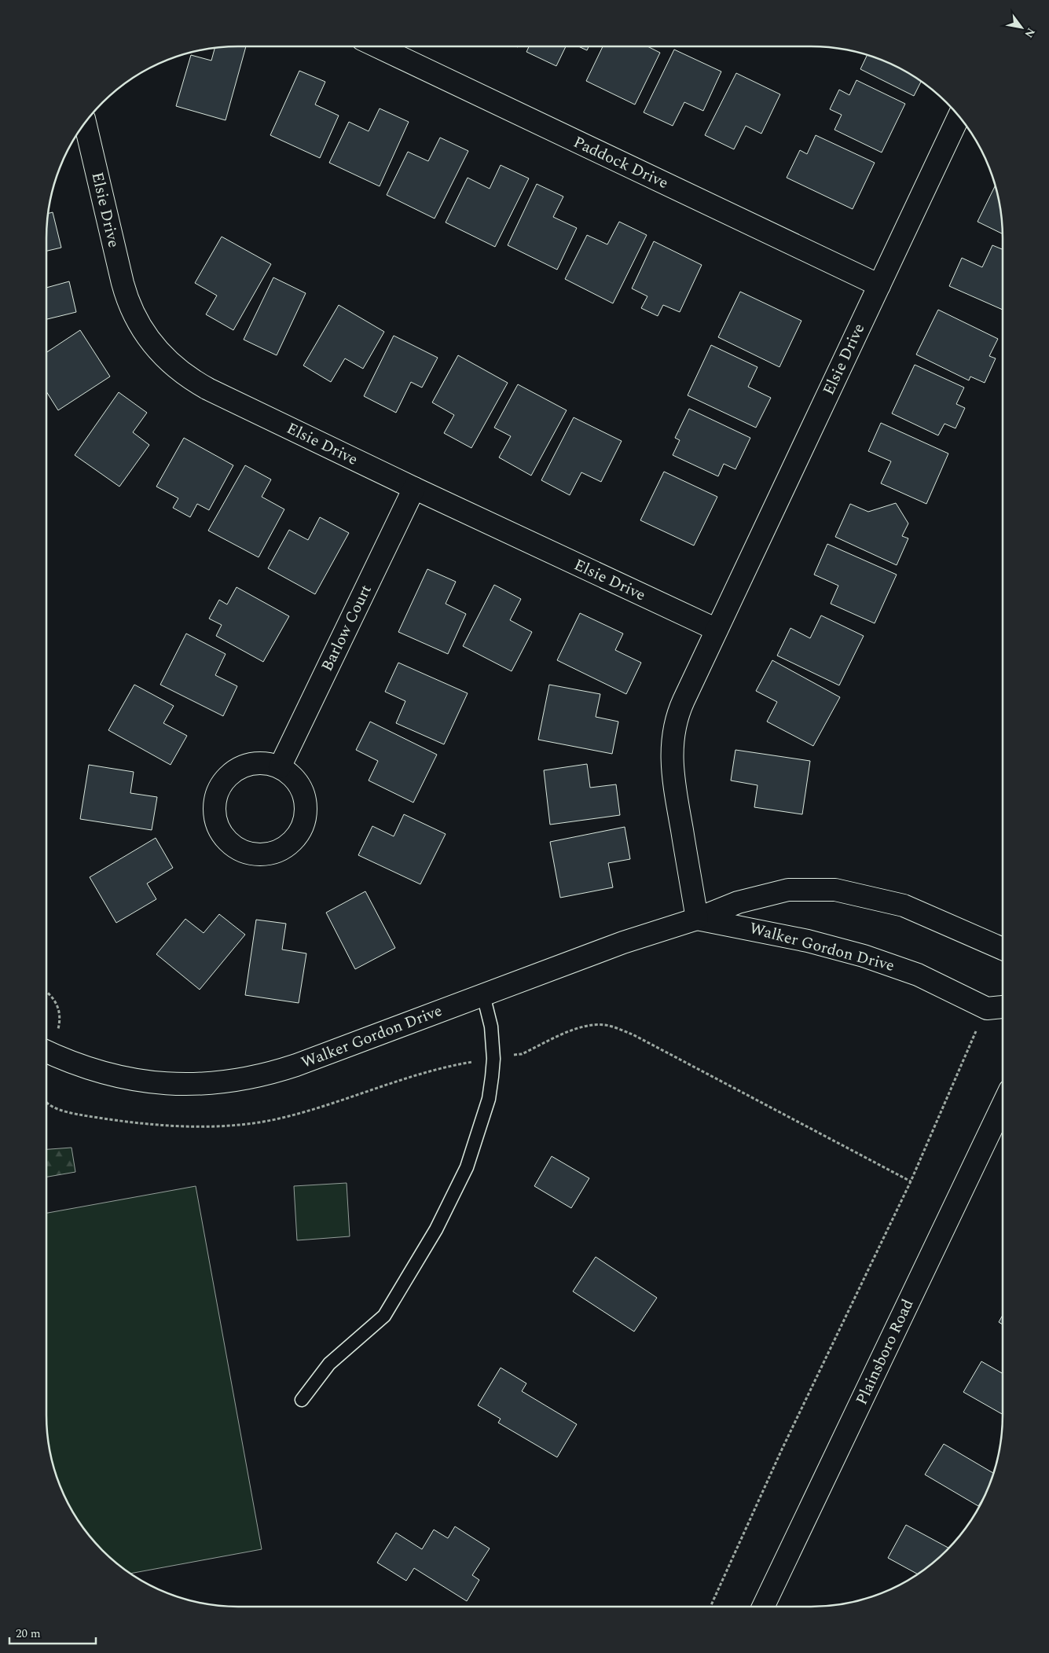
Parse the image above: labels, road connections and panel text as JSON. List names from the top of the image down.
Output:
{
  "streets": {
    "street": [
      "Paddock Drive",
      "Elsie Drive",
      "Barlow Court",
      "Walker Gordon Drive",
      "Plainsboro Road"
    ]
  },
  "crossings": [
    ["Paddock Drive", "Elsie Drive"],
    ["Elsie Drive", "Barlow Court"],
    ["Elsie Drive", "Walker Gordon Drive"]
  ],
  "scale_bar": "20 m",
  "north": "bottom right"
}
